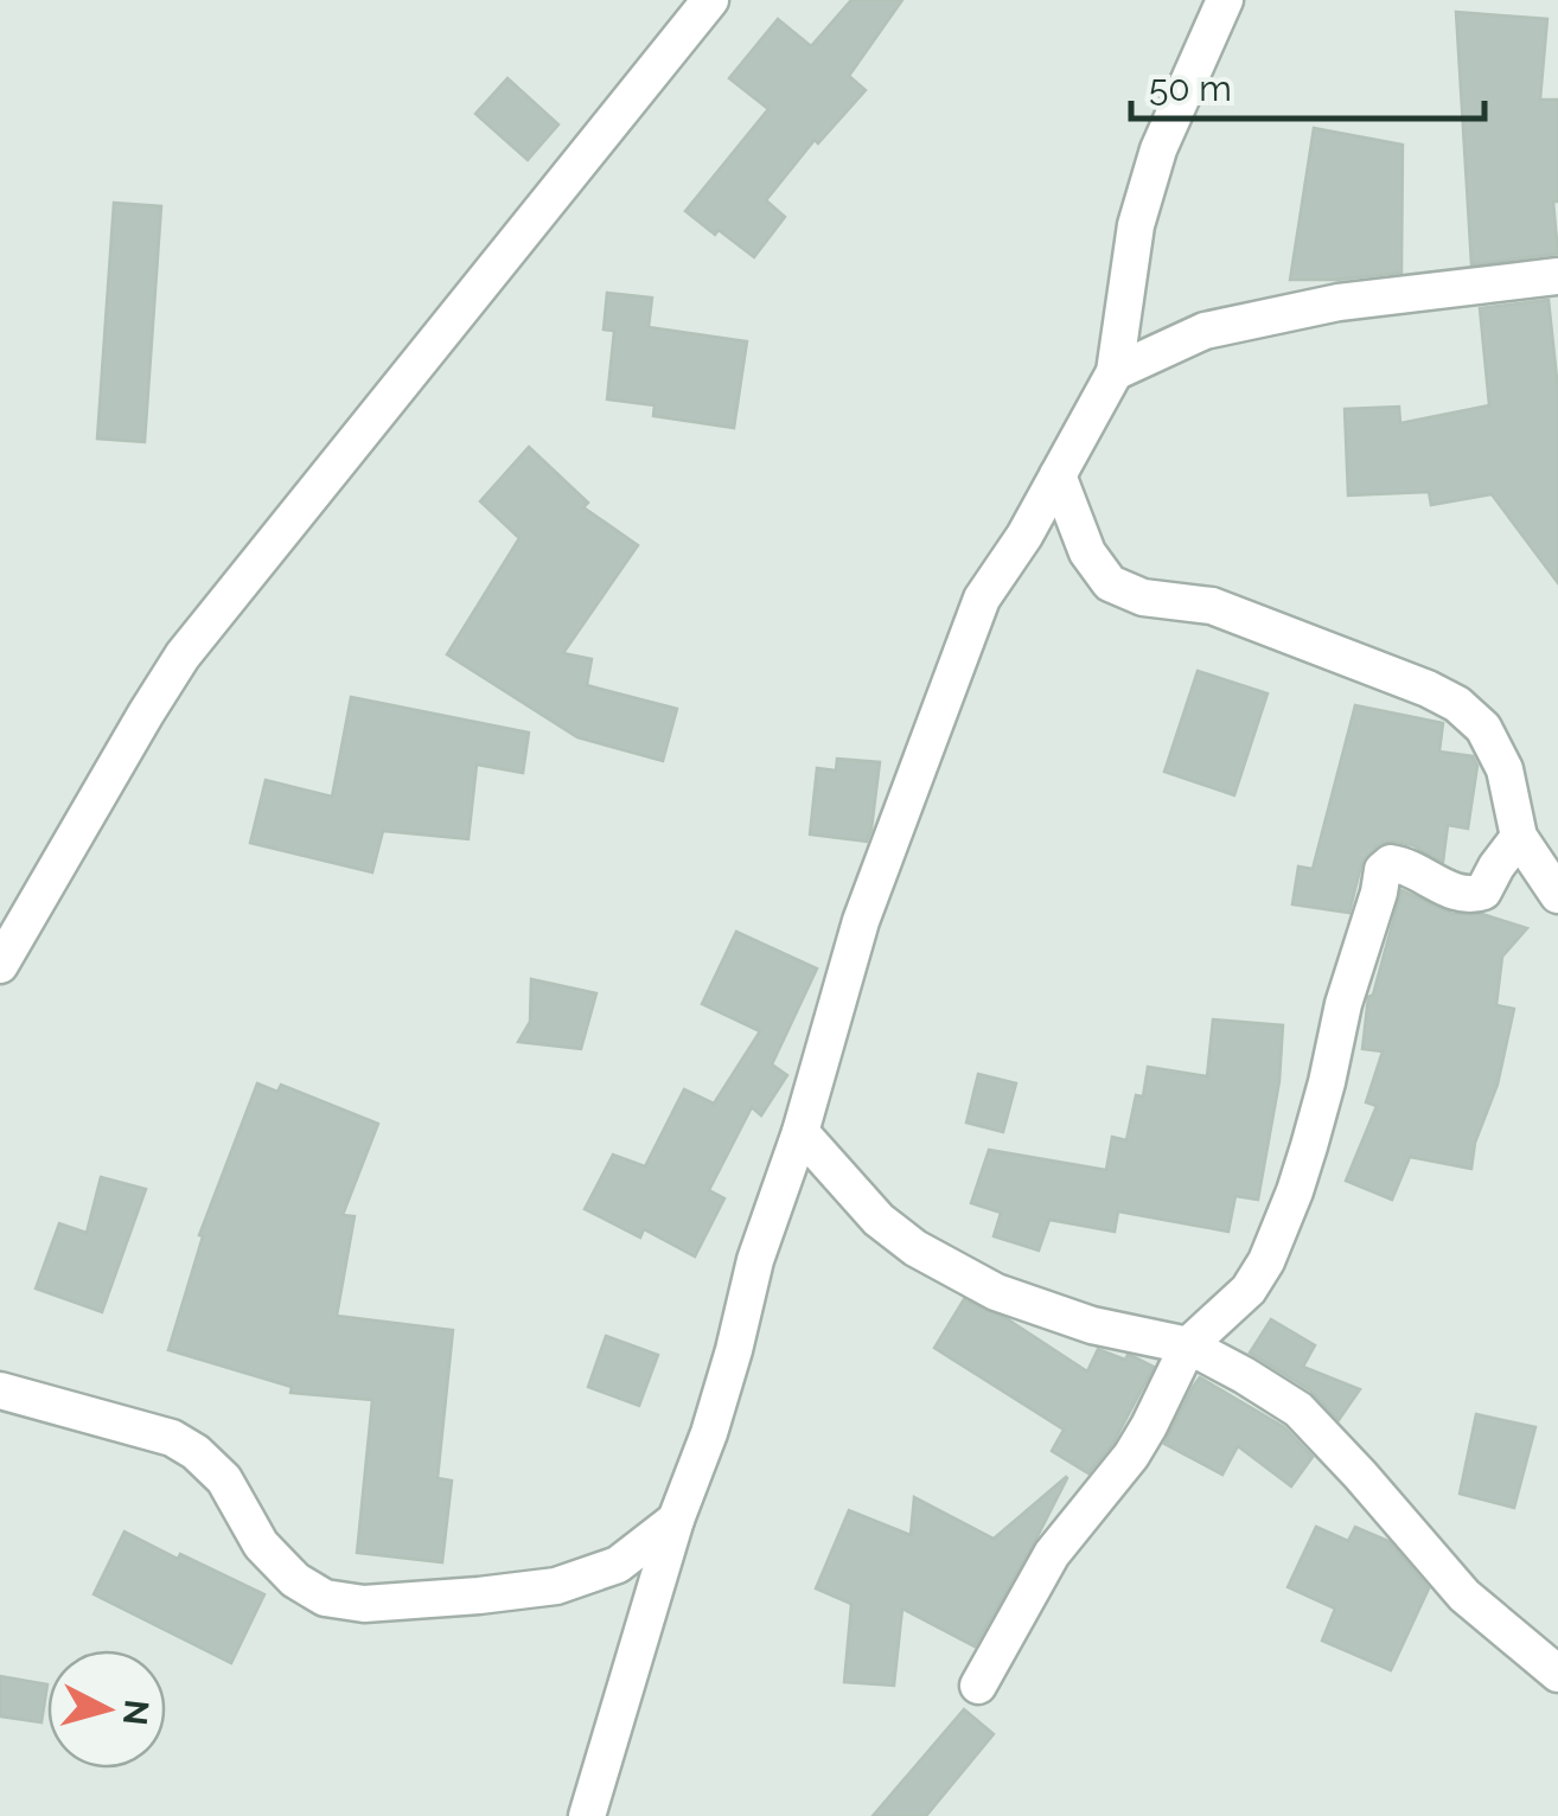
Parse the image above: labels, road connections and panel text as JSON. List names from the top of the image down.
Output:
{
  "scale_bar": "50 m",
  "north": "right"
}
